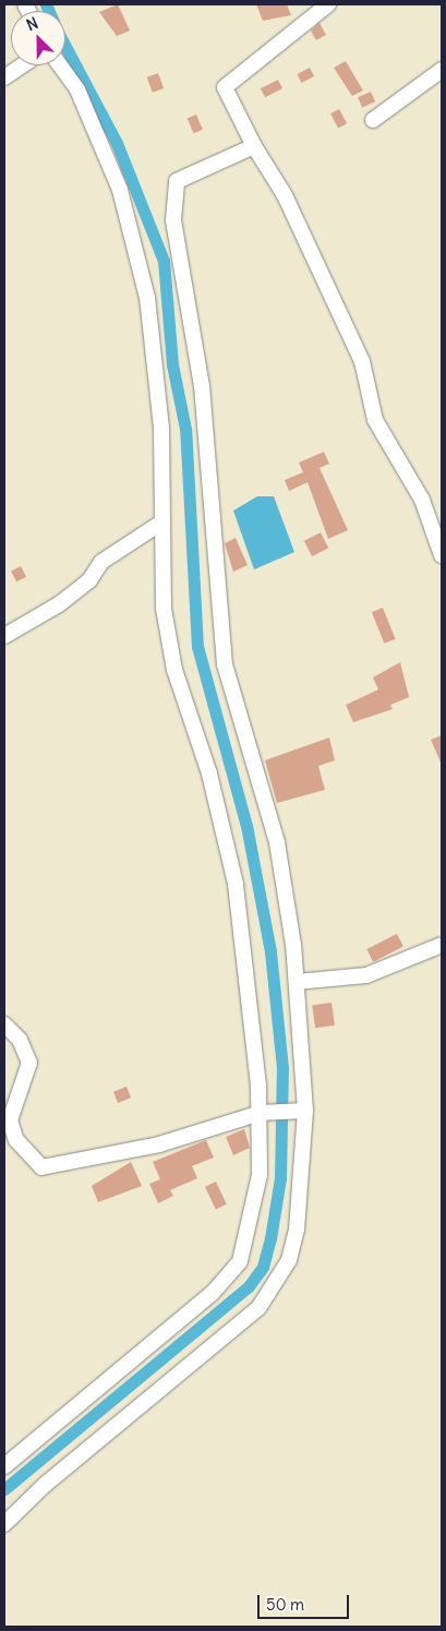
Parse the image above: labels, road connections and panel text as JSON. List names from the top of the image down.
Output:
{
  "scale_bar": "50 m",
  "north": "top left"
}
